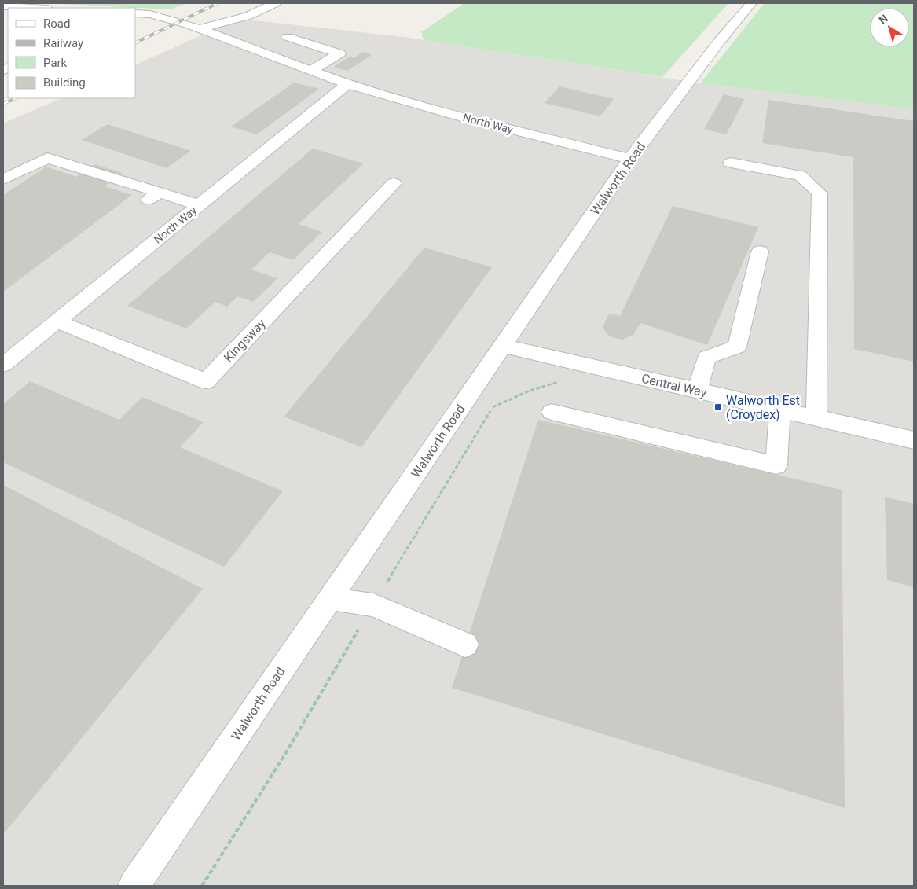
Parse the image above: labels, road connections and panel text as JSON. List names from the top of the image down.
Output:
{
  "streets": {
    "street": [
      "North Way",
      "Walworth Road",
      "Kingsway",
      "Central Way"
    ]
  },
  "crossings": [
    ["North Way", "Walworth Road"],
    ["North Way", "Kingsway"],
    ["Walworth Road", "Central Way"]
  ],
  "places": {
    "transit": ["Walworth Est (Croydex)"]
  },
  "legend": [
    "Road",
    "Railway",
    "Park",
    "Building"
  ],
  "north": "top left"
}
